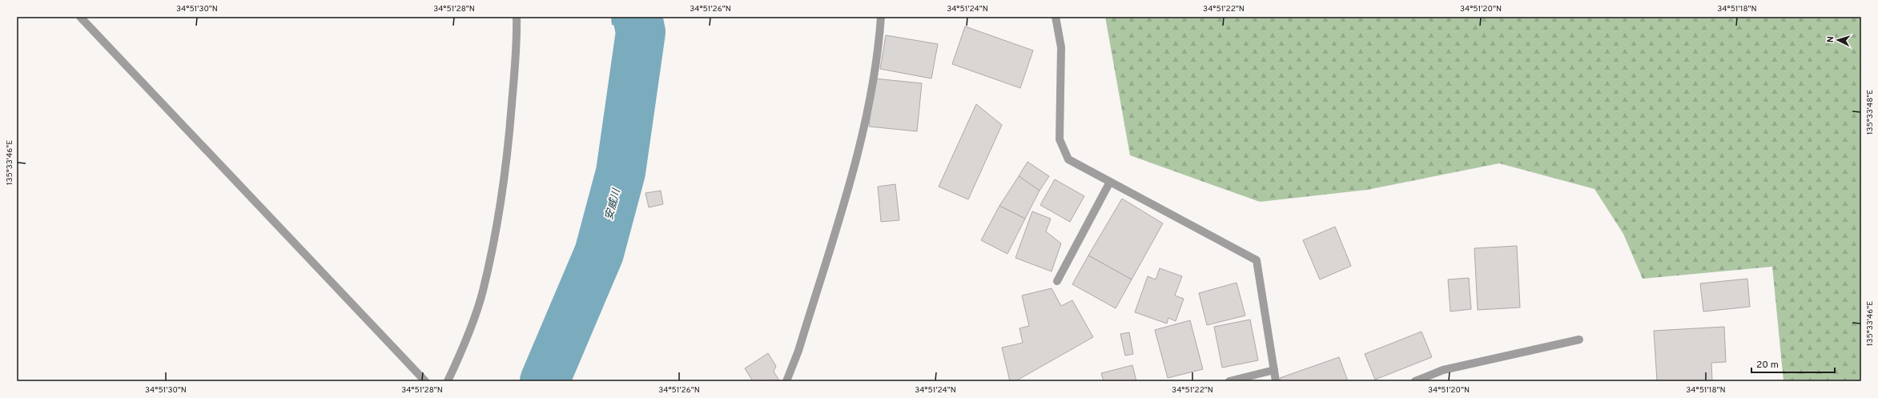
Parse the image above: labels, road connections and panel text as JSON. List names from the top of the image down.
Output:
{
  "water": ["安威川"],
  "scale_bar": "20 m",
  "north": "left",
  "coordinates": [
    "34°51'30\"N",
    "34°51'28\"N",
    "34°51'26\"N",
    "34°51'24\"N",
    "34°51'22\"N",
    "34°51'20\"N",
    "34°51'18\"N",
    "135°33'48\"E",
    "135°33'46\"E"
  ]
}
